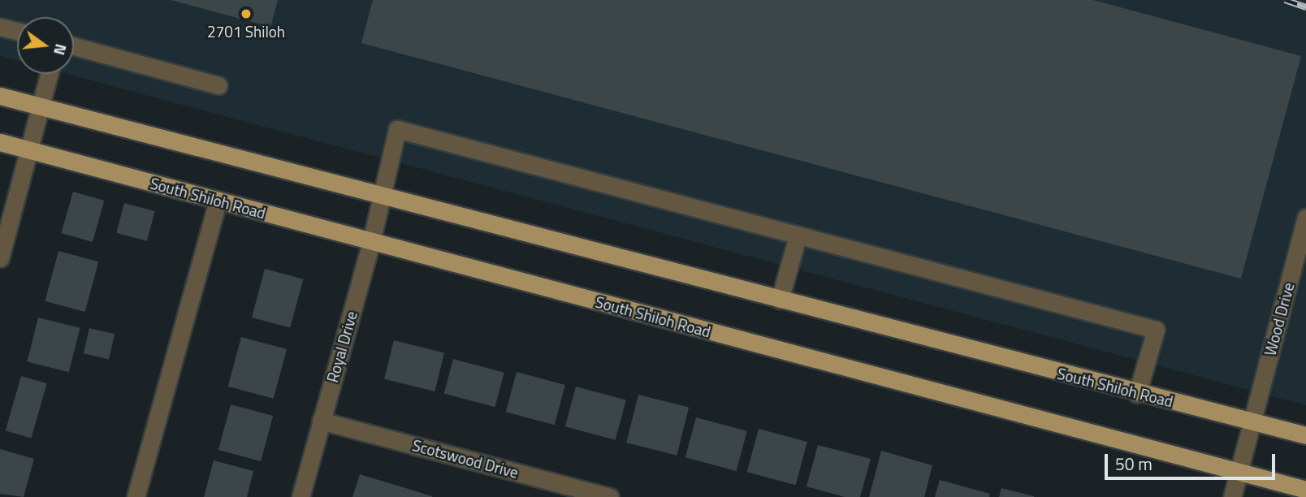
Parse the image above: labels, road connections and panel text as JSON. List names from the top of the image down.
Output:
{
  "streets": {
    "main road": ["South Shiloh Road"],
    "street": ["Wood Drive", "Royal Drive", "Scotswood Drive"]
  },
  "crossings": [
    ["South Shiloh Road", "Wood Drive"],
    ["South Shiloh Road", "Royal Drive"],
    ["Royal Drive", "Scotswood Drive"]
  ],
  "places": ["2701 Shiloh"],
  "scale_bar": "50 m",
  "north": "right"
}
